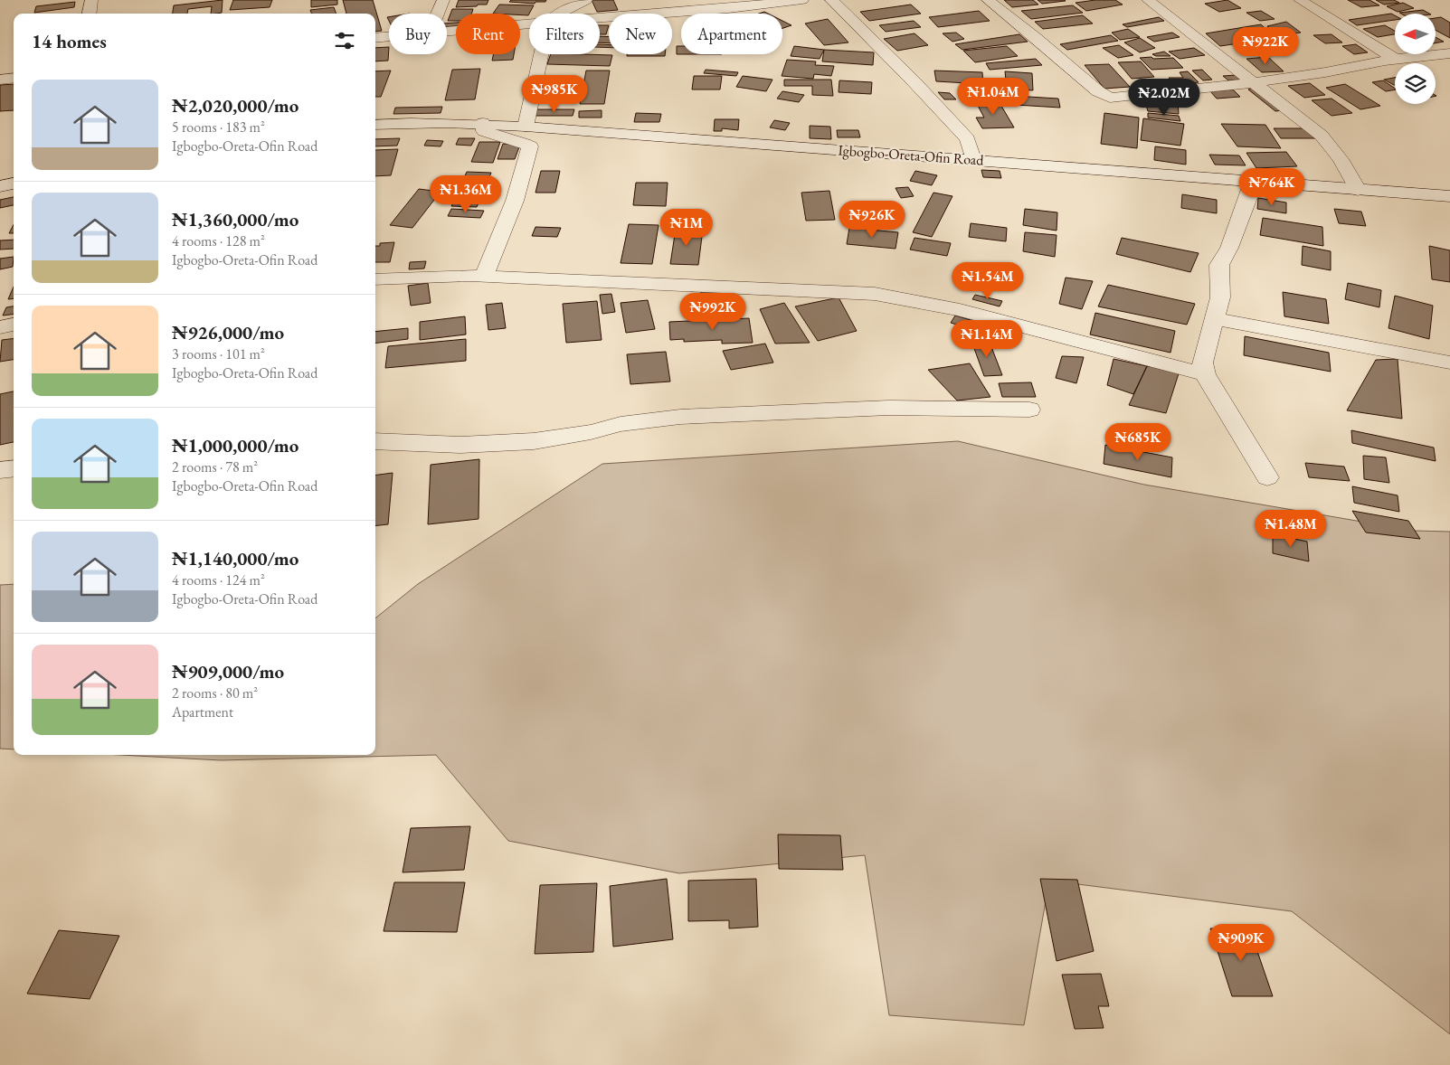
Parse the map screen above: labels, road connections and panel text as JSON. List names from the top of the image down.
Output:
{
  "streets": {
    "street": ["Igbogbo-Oreta-Ofin Road"]
  },
  "north": "left",
  "page": {
    "chip": [
      "Buy",
      "Rent",
      "Filters",
      "New",
      "Apartment"
    ],
    "heading": "14 homes",
    "price": [
      "₦922K",
      "₦985K",
      "₦1.04M",
      "₦2.02M",
      "₦764K",
      "₦1.36M",
      "₦926K",
      "₦1M",
      "₦1.54M",
      "₦992K",
      "₦1.14M",
      "₦685K",
      "₦1.48M",
      "₦909K"
    ],
    "list": [
      {
        "name": "₦2,020,000/mo",
        "note": "5 rooms · 183 m² · Igbogbo-Oreta-Ofin Road"
      },
      {
        "name": "₦1,360,000/mo",
        "note": "4 rooms · 128 m² · Igbogbo-Oreta-Ofin Road"
      },
      {
        "name": "₦926,000/mo",
        "note": "3 rooms · 101 m² · Igbogbo-Oreta-Ofin Road"
      },
      {
        "name": "₦1,000,000/mo",
        "note": "2 rooms · 78 m² · Igbogbo-Oreta-Ofin Road"
      },
      {
        "name": "₦1,140,000/mo",
        "note": "4 rooms · 124 m² · Igbogbo-Oreta-Ofin Road"
      },
      {
        "name": "₦909,000/mo",
        "note": "2 rooms · 80 m² · Apartment"
      }
    ]
  }
}
